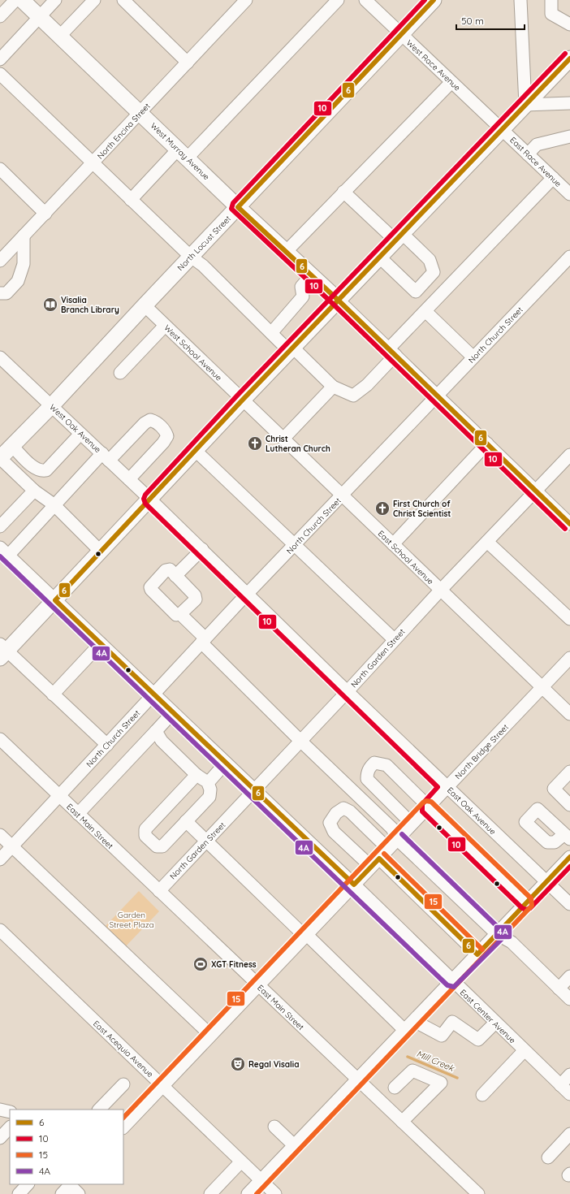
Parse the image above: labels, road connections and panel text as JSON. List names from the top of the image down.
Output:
{
  "streets": {
    "main road": ["West Murray Avenue", "North Locust Street"],
    "street": [
      "West Race Avenue",
      "North Encina Street",
      "East Race Avenue",
      "North Church Street",
      "West School Avenue",
      "West Oak Avenue",
      "East School Avenue",
      "North Garden Street",
      "North Bridge Street",
      "East Oak Avenue",
      "East Main Street",
      "East Center Avenue",
      "East Acequia Avenue"
    ]
  },
  "crossings": [
    ["West Race Avenue", "East Race Avenue"],
    ["West Race Avenue", "North Locust Street"],
    ["North Encina Street", "West Murray Avenue"],
    ["West Murray Avenue", "North Locust Street"],
    ["North Locust Street", "West School Avenue"],
    ["North Locust Street", "West Oak Avenue"],
    ["North Church Street", "East School Avenue"],
    ["North Church Street", "East Oak Avenue"],
    ["North Church Street", "East Main Street"],
    ["North Church Street", "East Center Avenue"],
    ["West School Avenue", "East School Avenue"],
    ["West Oak Avenue", "East Oak Avenue"],
    ["East School Avenue", "North Garden Street"],
    ["East School Avenue", "North Bridge Street"],
    ["North Garden Street", "East Oak Avenue"],
    ["North Garden Street", "East Main Street"],
    ["North Garden Street", "East Center Avenue"],
    ["North Bridge Street", "East Oak Avenue"],
    ["North Bridge Street", "East Main Street"],
    ["North Bridge Street", "East Center Avenue"],
    ["North Bridge Street", "East Acequia Avenue"]
  ],
  "water": ["Mill Creek"],
  "parks": ["Garden Street Plaza"],
  "places": {
    "library": ["Visalia Branch Library"],
    "church": ["Christ Lutheran Church", "First Church of Christ Scientist"],
    "sports": ["XGT Fitness"],
    "theatre": ["Regal Visalia"]
  },
  "lines": [
    "transit line 6",
    "transit line 10",
    "transit line 4A",
    "transit line 15"
  ],
  "legend": [
    "6",
    "10",
    "15",
    "4A"
  ],
  "scale_bar": "50 m"
}
